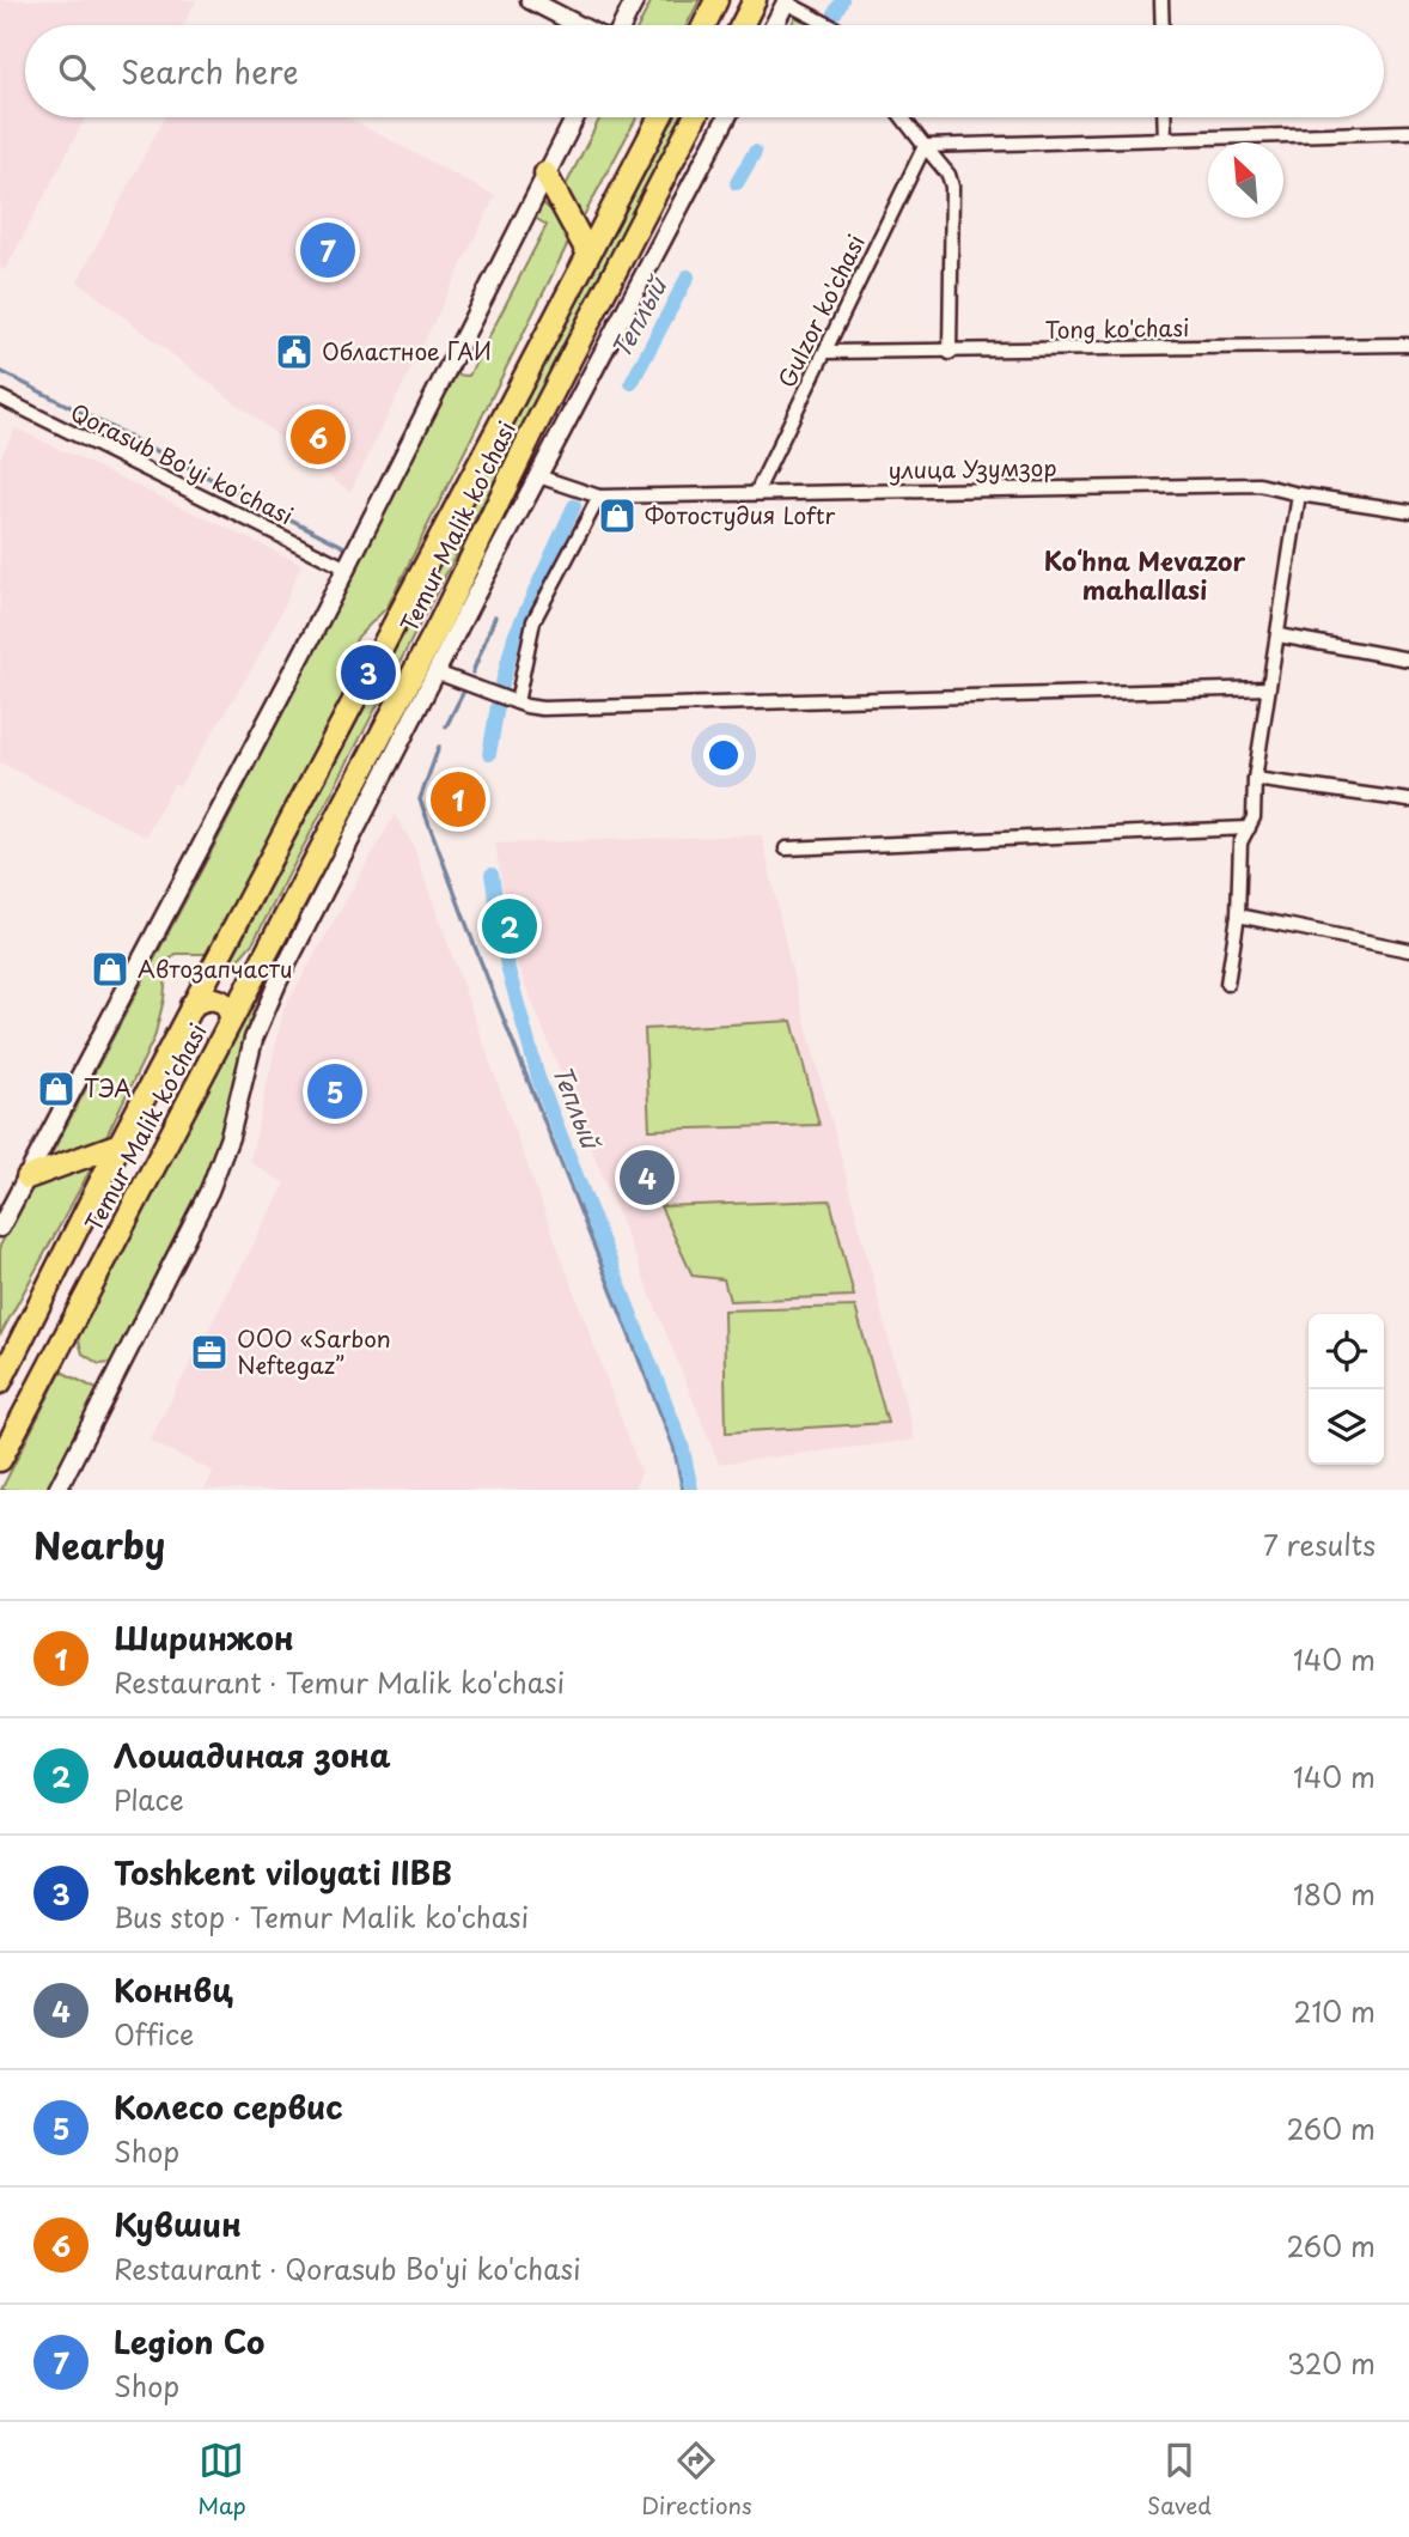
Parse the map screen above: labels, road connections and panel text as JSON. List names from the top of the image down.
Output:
{
  "streets": {
    "highway": ["Temur Malik ko'chasi"],
    "street": [
      "Gulzor ko'chasi",
      "Tong ko'chasi",
      "Qorasub Bo'yi ko'chasi",
      "улица Узумзор"
    ]
  },
  "crossings": [
    ["Gulzor ko'chasi", "Tong ko'chasi"],
    ["Gulzor ko'chasi", "улица Узумзор"]
  ],
  "districts": ["Koʻhna Mevazor mahallasi"],
  "water": ["Теплый"],
  "places": {
    "public building": ["Областное ГАИ"],
    "shop": ["Фотостудия Loftr", "Автозапчасти", "ТЭА"],
    "office": ["ООО «Sarbon Neftegaz”"]
  },
  "north": "top left",
  "page": {
    "search": "Search here",
    "pins": [
      "7",
      "6",
      "3",
      "1",
      "2",
      "5",
      "4"
    ],
    "heading": ["Nearby", "7 results"],
    "list": [
      {
        "mark": "1",
        "name": "Ширинжон",
        "note": "Restaurant · Temur Malik ko'chasi",
        "value": "140 m"
      },
      {
        "mark": "2",
        "name": "Лошадиная зона",
        "note": "Place",
        "value": "140 m"
      },
      {
        "mark": "3",
        "name": "Toshkent viloyati IIBB",
        "note": "Bus stop · Temur Malik ko'chasi",
        "value": "180 m"
      },
      {
        "mark": "4",
        "name": "Коннвц",
        "note": "Office",
        "value": "210 m"
      },
      {
        "mark": "5",
        "name": "Колесо сервис",
        "note": "Shop",
        "value": "260 m"
      },
      {
        "mark": "6",
        "name": "Кувшин",
        "note": "Restaurant · Qorasub Bo'yi ko'chasi",
        "value": "260 m"
      },
      {
        "mark": "7",
        "name": "Legion Co",
        "note": "Shop",
        "value": "320 m"
      }
    ],
    "nav": ["Map", "Directions", "Saved"]
  }
}
